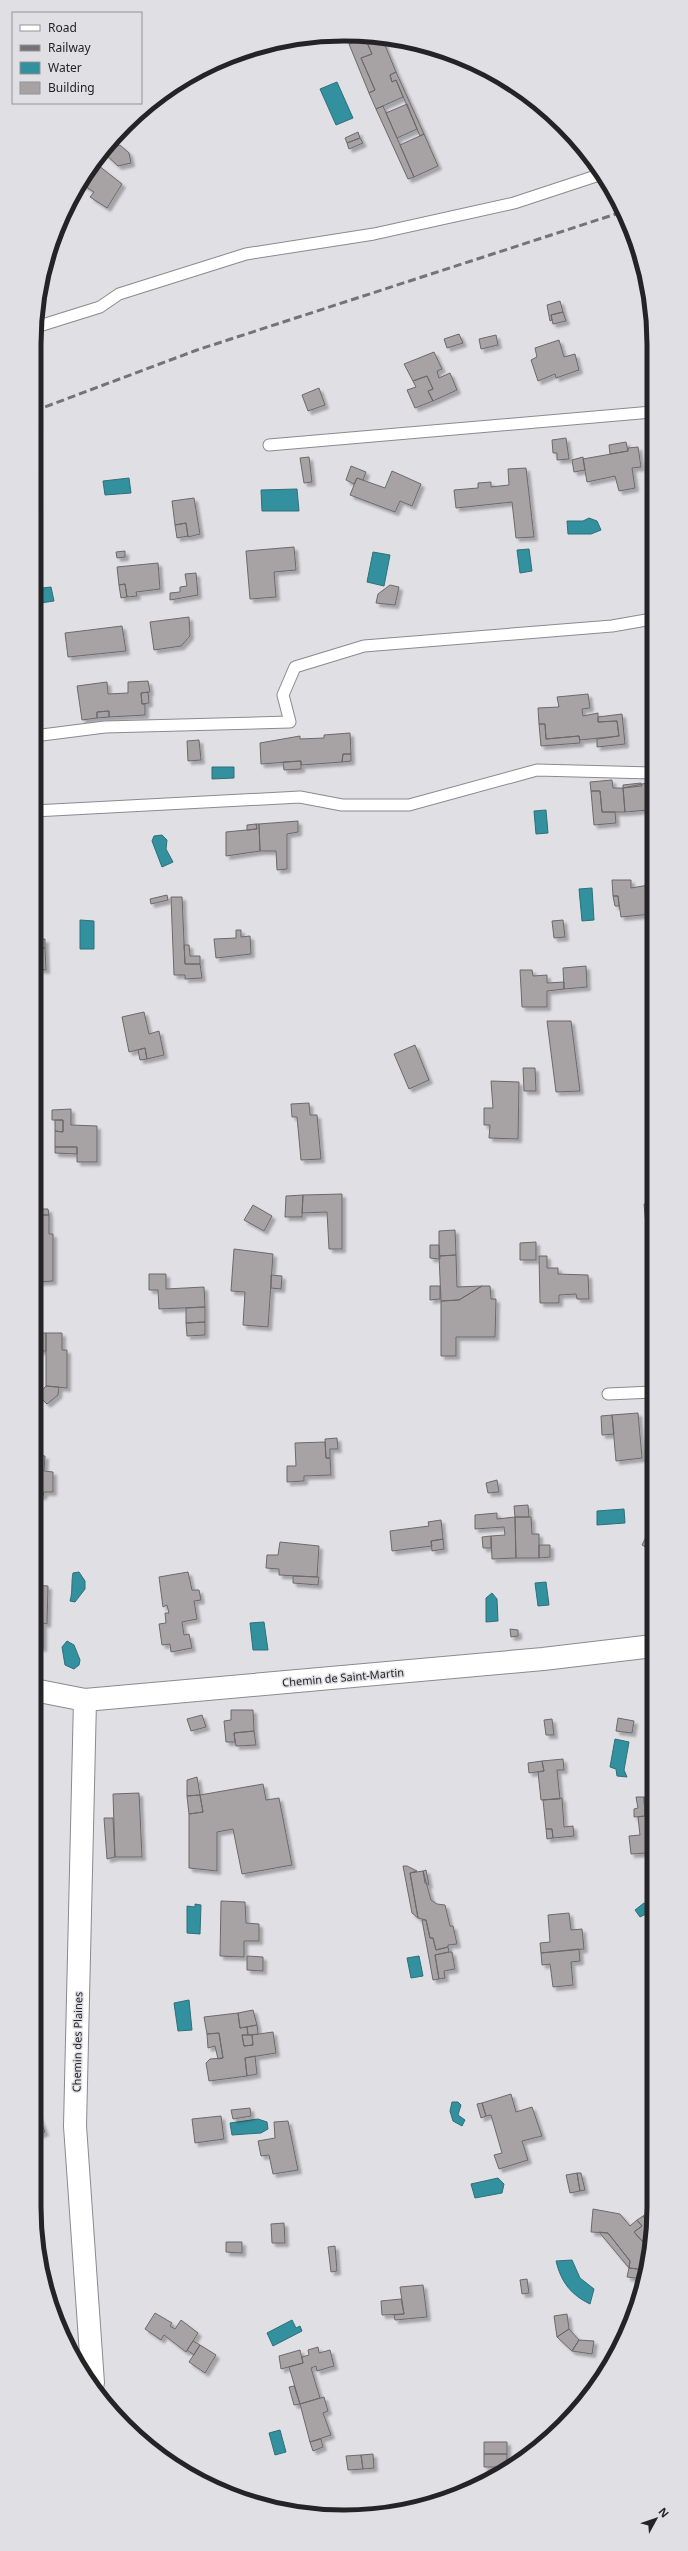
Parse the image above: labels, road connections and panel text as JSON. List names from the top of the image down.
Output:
{
  "streets": {
    "street": ["Chemin de Saint-Martin", "Chemin des Plaines"]
  },
  "crossings": [
    ["Chemin de Saint-Martin", "Chemin des Plaines"]
  ],
  "legend": [
    "Road",
    "Railway",
    "Water",
    "Building"
  ],
  "north": "top right"
}
